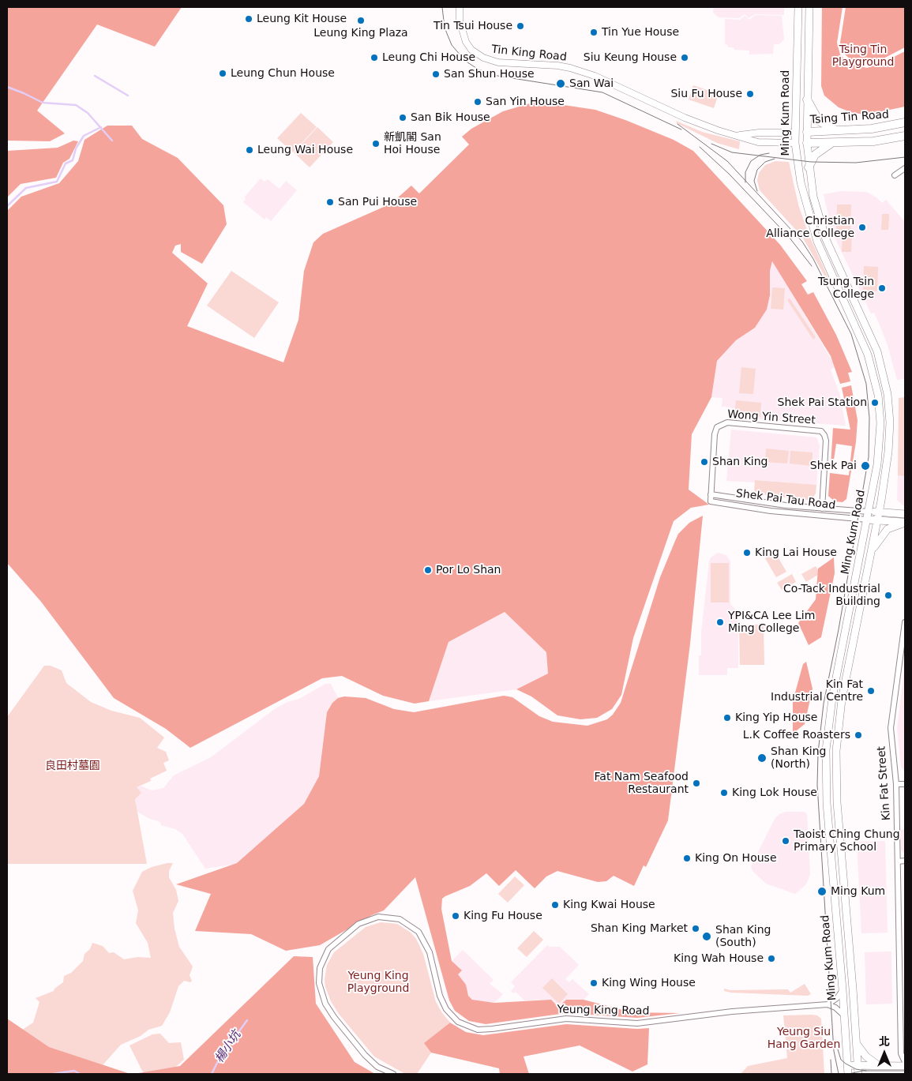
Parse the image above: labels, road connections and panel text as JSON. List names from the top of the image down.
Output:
{
  "streets": {
    "main road": ["Ming Kum Road", "Tsing Tin Road", "Shek Pai Tau Road"],
    "street": [
      "Tin King Road",
      "Wong Yin Street",
      "Kin Fat Street",
      "Yeung King Road"
    ]
  },
  "crossings": [
    ["Tin King Road", "Ming Kum Road"],
    ["Tin King Road", "Tsing Tin Road"],
    ["Ming Kum Road", "Tsing Tin Road"],
    ["Ming Kum Road", "Shek Pai Tau Road"],
    ["Wong Yin Street", "Shek Pai Tau Road"]
  ],
  "water": ["楊小坑"],
  "parks": [
    "Tsing Tin Playground",
    "良田村墓園",
    "Yeung King Playground",
    "Yeung Siu Hang Garden"
  ],
  "places": [
    "Leung Kit House",
    "Leung King Plaza",
    "Tin Tsui House",
    "Tin Yue House",
    "Leung Chi House",
    "Siu Keung House",
    "Leung Chun House",
    "San Shun House",
    "San Wai",
    "Siu Fu House",
    "San Yin House",
    "San Bik House",
    "新凱閣 San Hoi House",
    "Leung Wai House",
    "San Pui House",
    "Christian Alliance College",
    "Tsung Tsin College",
    "Shek Pai Station",
    "Shan King",
    "Shek Pai",
    "King Lai House",
    "Por Lo Shan",
    "Co-Tack Industrial Building",
    "YPI&CA Lee Lim Ming College",
    "Kin Fat Industrial Centre",
    "King Yip House",
    "L.K Coffee Roasters",
    "Shan King (North)",
    "Fat Nam Seafood Restaurant",
    "King Lok House",
    "Taoist Ching Chung Primary School",
    "King On House",
    "Ming Kum",
    "King Kwai House",
    "King Fu House",
    "Shan King Market",
    "Shan King (South)",
    "King Wah House",
    "King Wing House"
  ],
  "north": "top"
}
